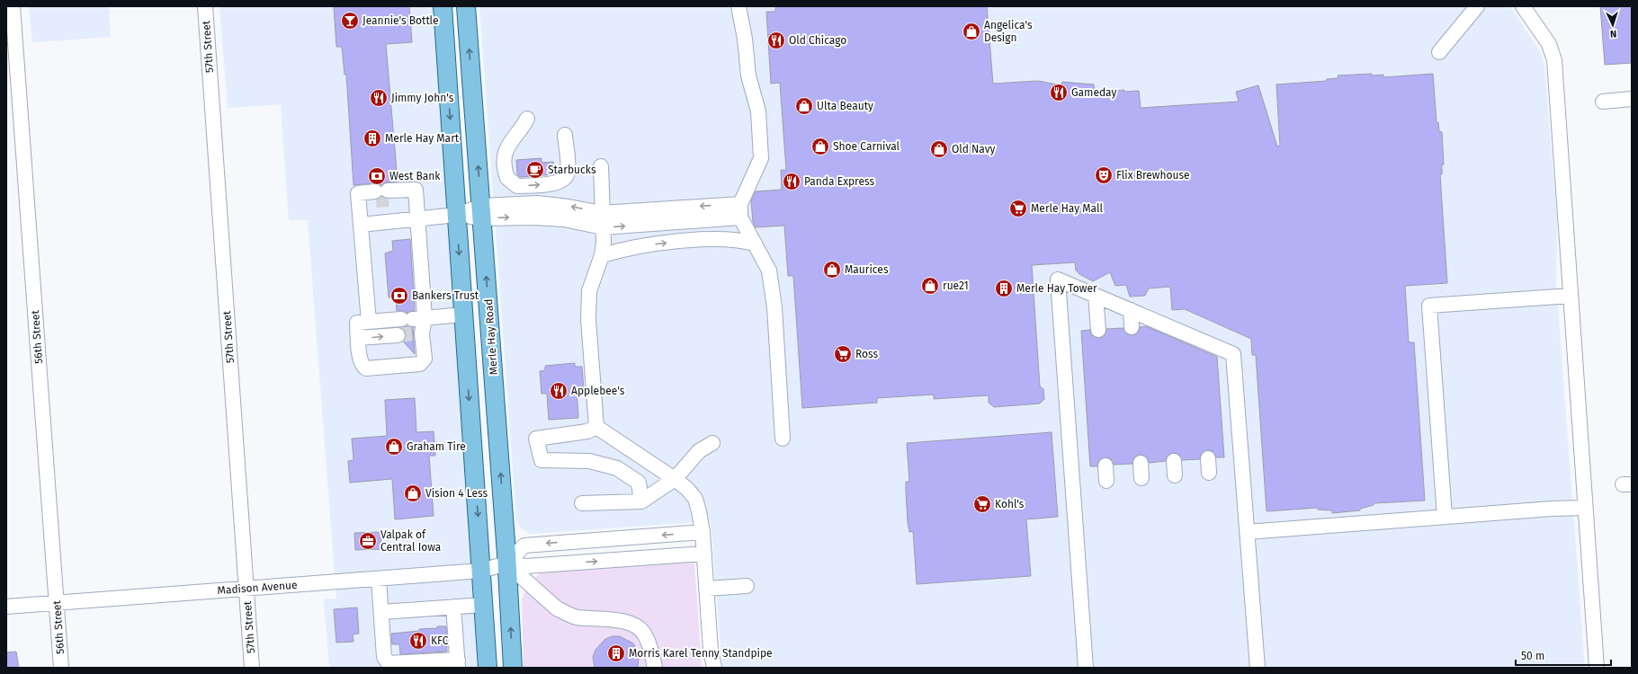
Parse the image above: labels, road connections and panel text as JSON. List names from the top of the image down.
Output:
{
  "streets": {
    "main road": ["Merle Hay Road"],
    "street": ["57th Street", "56th Street", "Madison Avenue"]
  },
  "crossings": [
    ["57th Street", "Madison Avenue"],
    ["56th Street", "Madison Avenue"],
    ["Merle Hay Road", "Madison Avenue"]
  ],
  "places": {
    "bar": ["Jeannie's Bottle"],
    "shop": [
      "Angelica's Design",
      "Ulta Beauty",
      "Shoe Carnival",
      "Old Navy",
      "Maurices",
      "rue21",
      "Graham Tire",
      "Vision 4 Less"
    ],
    "restaurant": [
      "Old Chicago",
      "Gameday",
      "Jimmy John's",
      "Panda Express",
      "Applebee's",
      "KFC"
    ],
    "building": ["Merle Hay Mart", "Merle Hay Tower", "Morris Karel Tenny Standpipe"],
    "cafe": ["Starbucks"],
    "theatre": ["Flix Brewhouse"],
    "bank": ["West Bank", "Bankers Trust"],
    "supermarket": ["Merle Hay Mall", "Ross", "Kohl's"],
    "office": ["Valpak of Central Iowa"]
  },
  "scale_bar": "50 m",
  "north": "bottom"
}
